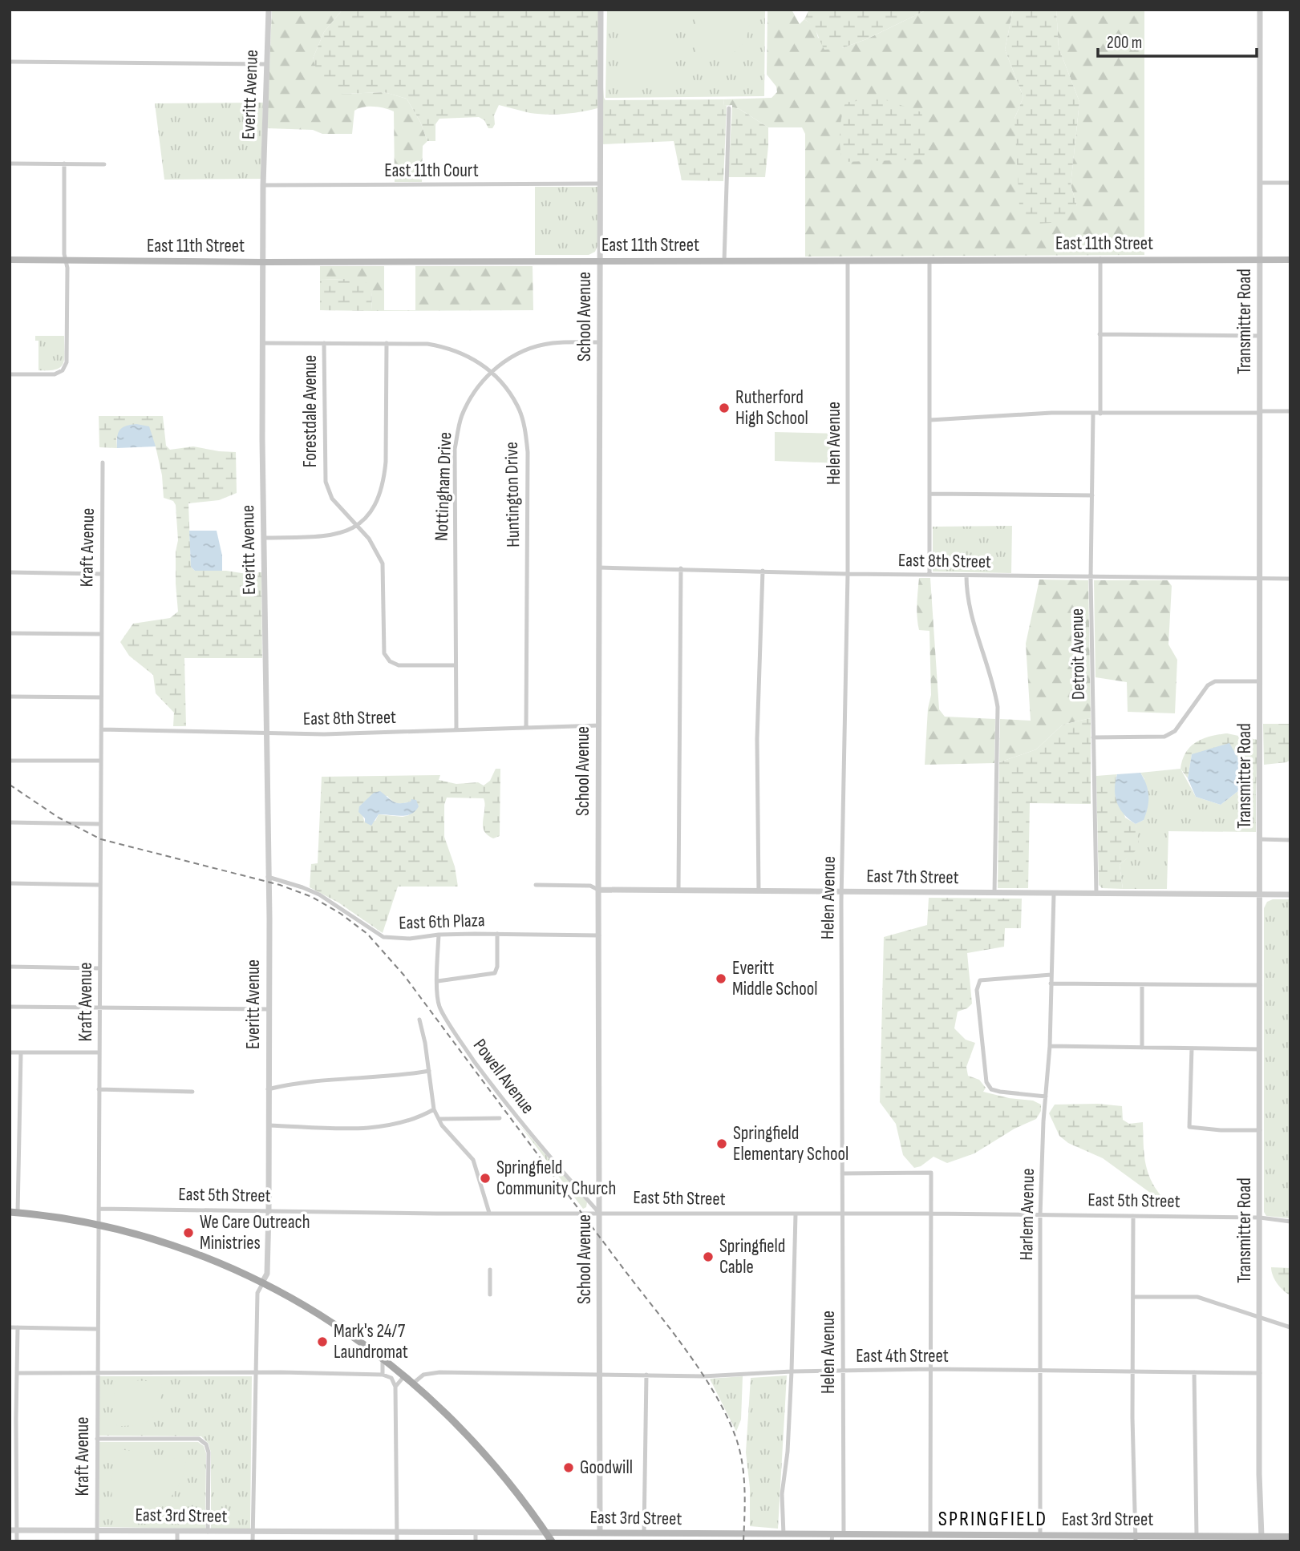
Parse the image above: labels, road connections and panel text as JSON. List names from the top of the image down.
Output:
{
  "streets": {
    "main road": ["East 11th Street", "East 3rd Street"],
    "street": [
      "Everitt Avenue",
      "East 11th Court",
      "School Avenue",
      "Transmitter Road",
      "Forestdale Avenue",
      "Helen Avenue",
      "Nottingham Drive",
      "Huntington Drive",
      "Kraft Avenue",
      "East 8th Street",
      "Detroit Avenue",
      "East 7th Street",
      "East 6th Plaza",
      "Powell Avenue",
      "East 5th Street",
      "Harlem Avenue",
      "East 4th Street"
    ]
  },
  "crossings": [
    ["Everitt Avenue", "East 11th Court"],
    ["Everitt Avenue", "East 11th Street"],
    ["Everitt Avenue", "Huntington Drive"],
    ["Everitt Avenue", "East 8th Street"],
    ["Everitt Avenue", "East 6th Plaza"],
    ["Everitt Avenue", "East 5th Street"],
    ["Everitt Avenue", "East 3rd Street"],
    ["East 11th Court", "School Avenue"],
    ["East 11th Street", "School Avenue"],
    ["East 11th Street", "Transmitter Road"],
    ["East 11th Street", "Helen Avenue"],
    ["School Avenue", "Nottingham Drive"],
    ["School Avenue", "East 8th Street"],
    ["School Avenue", "East 7th Street"],
    ["School Avenue", "East 6th Plaza"],
    ["School Avenue", "Powell Avenue"],
    ["School Avenue", "East 5th Street"],
    ["School Avenue", "East 4th Street"],
    ["School Avenue", "East 3rd Street"],
    ["Transmitter Road", "East 8th Street"],
    ["Transmitter Road", "East 7th Street"],
    ["Transmitter Road", "East 5th Street"],
    ["Transmitter Road", "East 4th Street"],
    ["Transmitter Road", "East 3rd Street"],
    ["Forestdale Avenue", "Nottingham Drive"],
    ["Forestdale Avenue", "Huntington Drive"],
    ["Helen Avenue", "East 8th Street"],
    ["Helen Avenue", "East 7th Street"],
    ["Helen Avenue", "East 5th Street"],
    ["Helen Avenue", "East 4th Street"],
    ["Helen Avenue", "East 3rd Street"],
    ["Nottingham Drive", "Huntington Drive"],
    ["Nottingham Drive", "East 8th Street"],
    ["Huntington Drive", "East 8th Street"],
    ["Kraft Avenue", "East 8th Street"],
    ["Kraft Avenue", "East 5th Street"],
    ["Kraft Avenue", "East 3rd Street"],
    ["East 8th Street", "Detroit Avenue"],
    ["Detroit Avenue", "East 7th Street"],
    ["East 7th Street", "Harlem Avenue"],
    ["East 6th Plaza", "Powell Avenue"],
    ["Powell Avenue", "East 5th Street"],
    ["East 5th Street", "Harlem Avenue"],
    ["Harlem Avenue", "East 4th Street"],
    ["Harlem Avenue", "East 3rd Street"]
  ],
  "districts": ["SPRINGFIELD"],
  "places": [
    "Rutherford High School",
    "Everitt Middle School",
    "Springfield Elementary School",
    "Springfield Community Church",
    "We Care Outreach Ministries",
    "Springfield Cable",
    "Mark's 24/7 Laundromat",
    "Goodwill"
  ],
  "scale_bar": "200 m"
}
